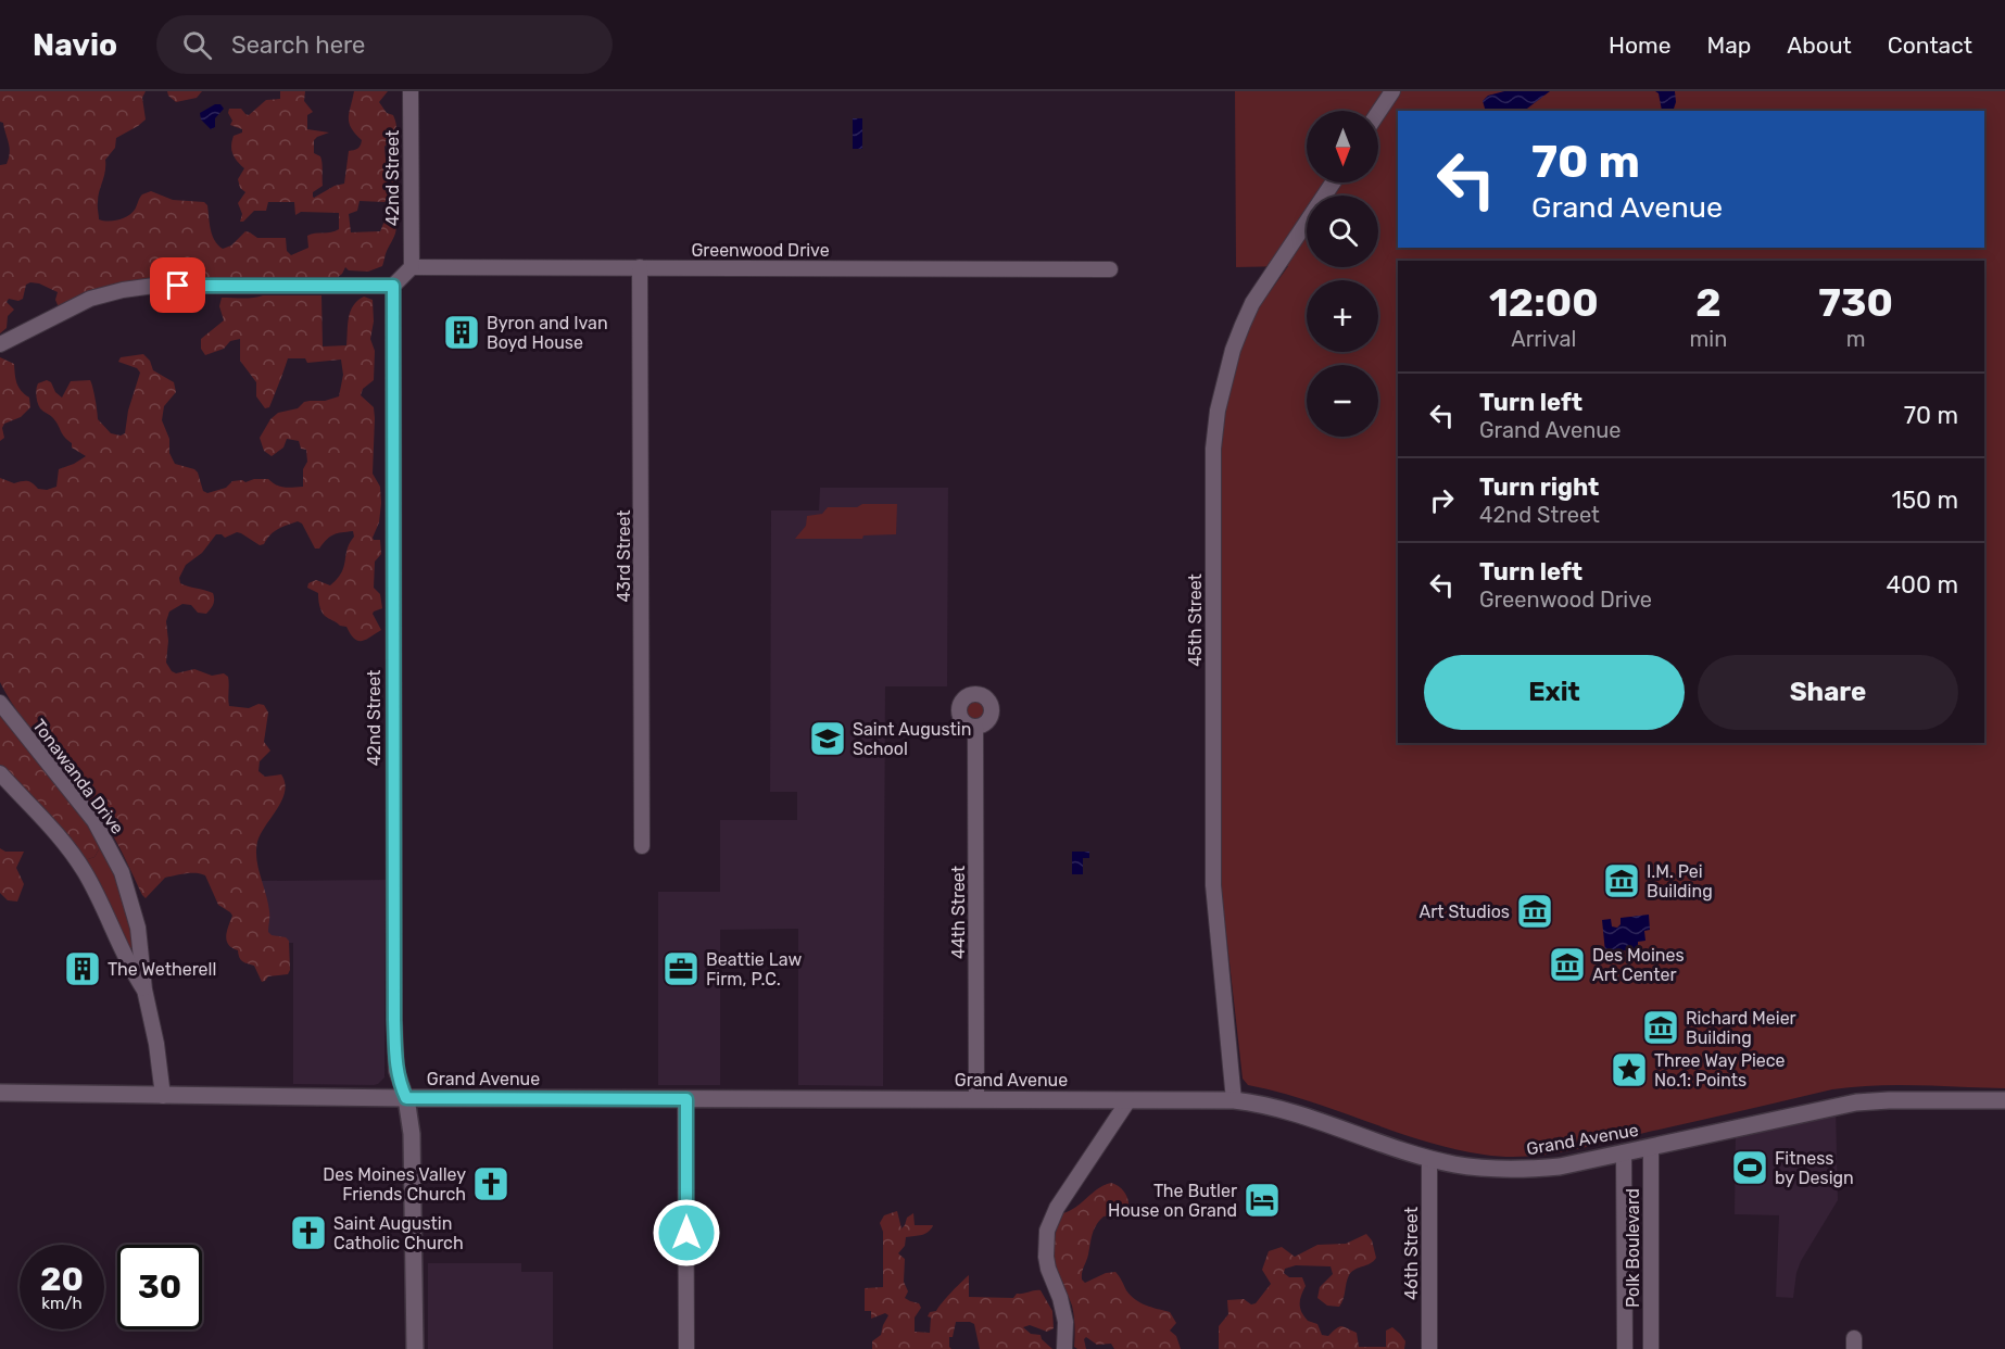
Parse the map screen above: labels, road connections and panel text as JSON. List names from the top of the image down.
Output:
{
  "streets": {
    "main road": ["42nd Street", "Grand Avenue"],
    "street": [
      "Greenwood Drive",
      "43rd Street",
      "45th Street",
      "Tonawanda Drive",
      "44th Street",
      "Polk Boulevard",
      "46th Street"
    ]
  },
  "crossings": [
    ["42nd Street", "Greenwood Drive"],
    ["42nd Street", "Grand Avenue"],
    ["Greenwood Drive", "43rd Street"],
    ["45th Street", "Grand Avenue"],
    ["Tonawanda Drive", "Grand Avenue"],
    ["44th Street", "Grand Avenue"],
    ["Grand Avenue", "Polk Boulevard"],
    ["Grand Avenue", "46th Street"]
  ],
  "places": {
    "building": ["Byron and Ivan Boyd House", "The Wetherell"],
    "school or university": ["Saint Augustin School"],
    "museum": [
      "I.M. Pei Building",
      "Art Studios",
      "Des Moines Art Center",
      "Richard Meier Building"
    ],
    "office": ["Beattie Law Firm, P.C."],
    "place": ["Three Way Piece No.1: Points"],
    "sports": ["Fitness by Design"],
    "church": ["Des Moines Valley Friends Church", "Saint Augustin Catholic Church"],
    "hotel": ["The Butler House on Grand"]
  },
  "north": "bottom",
  "page": {
    "header": "Navio",
    "search": "Search here",
    "nav": [
      "Home",
      "Map",
      "About",
      "Contact"
    ],
    "map_buttons": ["+", "−"],
    "turn": ["70 m", "Grand Avenue"],
    "eta": [
      "12:00",
      "Arrival",
      "2",
      "min",
      "730",
      "m"
    ],
    "list": [
      {
        "name": "Turn left",
        "note": "Grand Avenue",
        "value": "70 m"
      },
      {
        "name": "Turn right",
        "note": "42nd Street",
        "value": "150 m"
      },
      {
        "name": "Turn left",
        "note": "Greenwood Drive",
        "value": "400 m"
      }
    ],
    "buttons": ["Exit", "Share"],
    "speed": "20 km/h",
    "limit": "30"
  }
}
